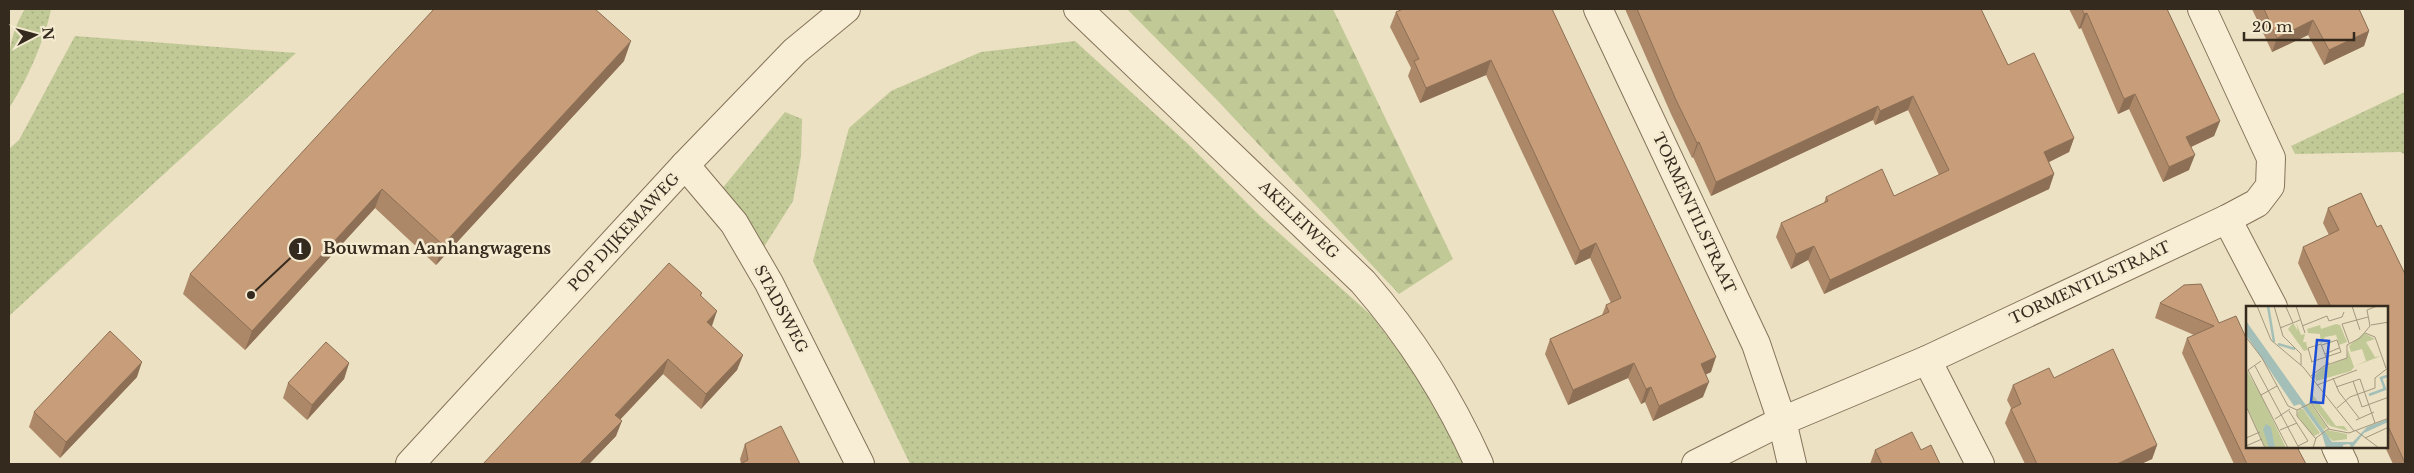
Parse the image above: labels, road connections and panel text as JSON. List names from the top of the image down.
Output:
{
  "streets": {
    "street": [
      "TORMENTILSTRAAT",
      "AKELEIWEG",
      "POP DIJKEMAWEG",
      "STADSWEG"
    ]
  },
  "crossings": [
    ["POP DIJKEMAWEG", "STADSWEG"]
  ],
  "places": ["Bouwman Aanhangwagens"],
  "scale_bar": "20 m",
  "north": "right"
}
